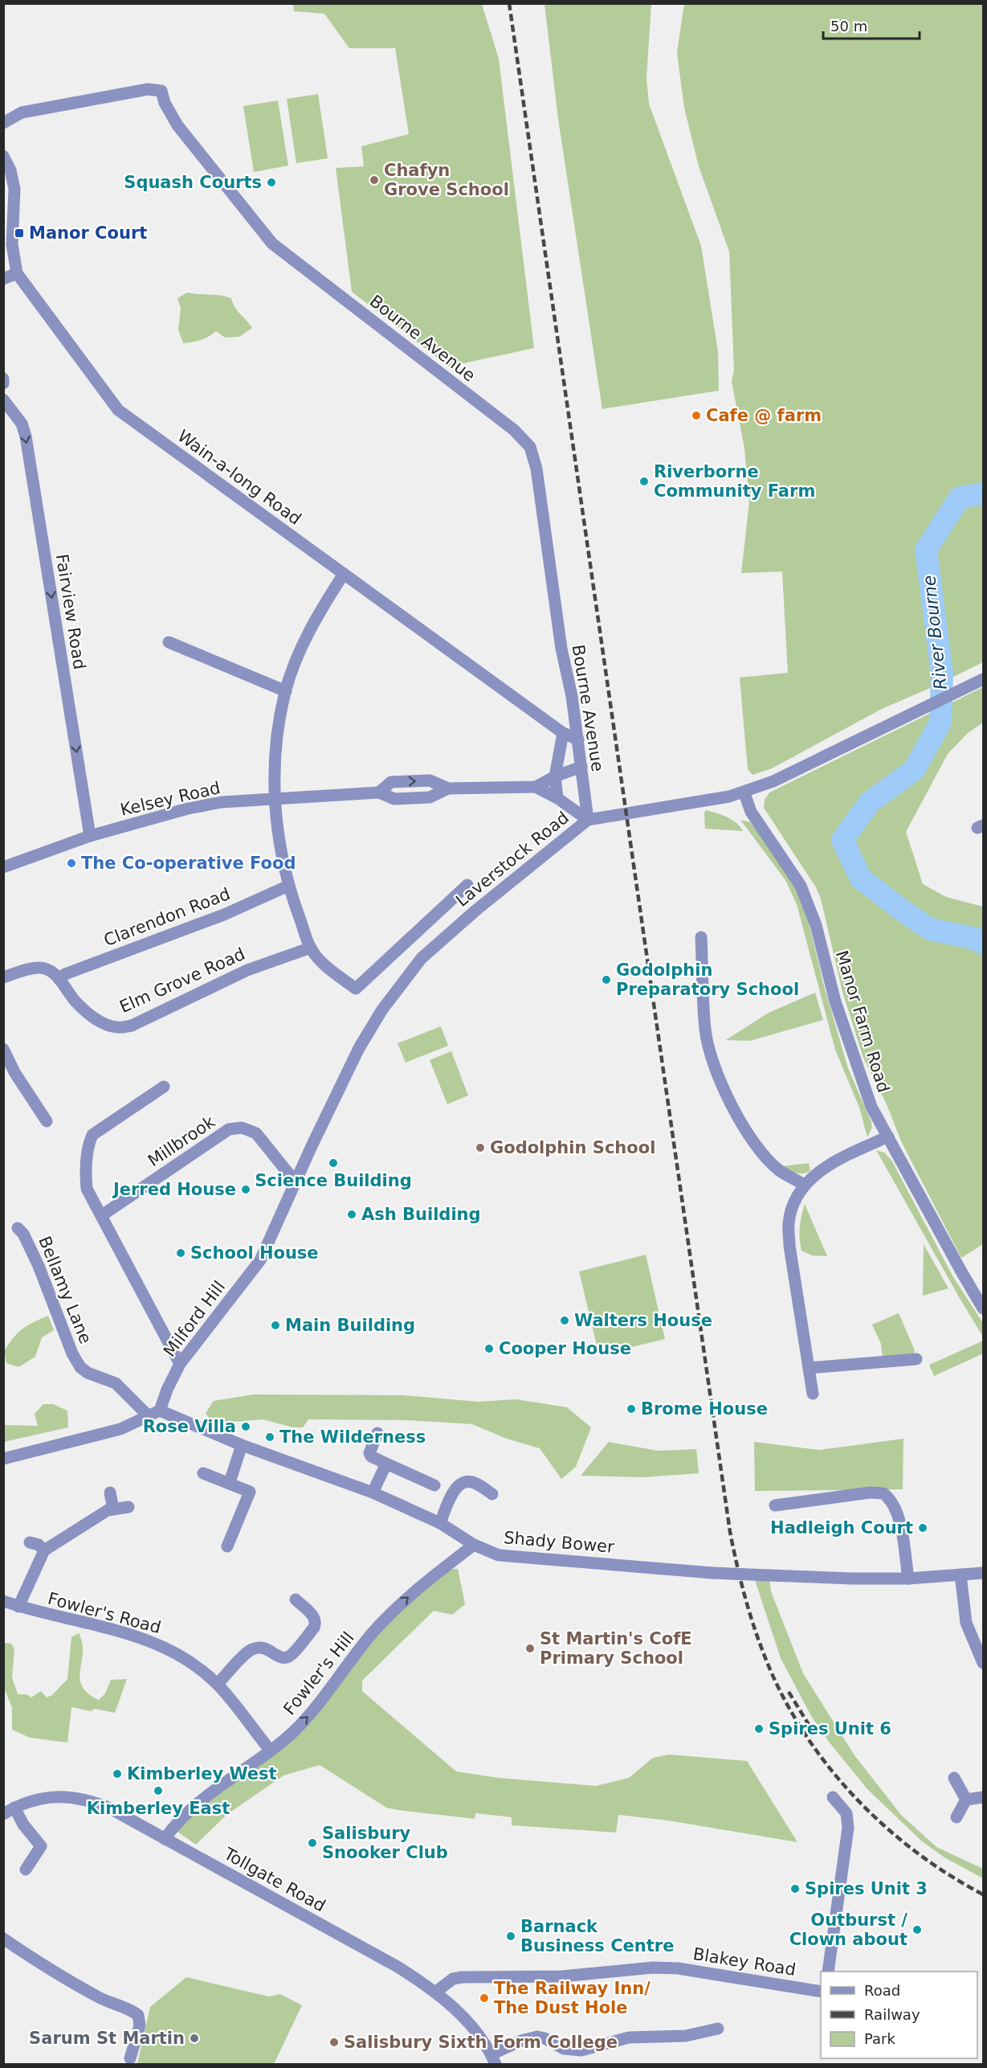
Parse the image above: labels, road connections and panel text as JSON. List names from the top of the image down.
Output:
{
  "streets": {
    "street": [
      "Bourne Avenue",
      "Wain-a-long Road",
      "Fairview Road",
      "Kelsey Road",
      "Laverstock Road",
      "Clarendon Road",
      "Elm Grove Road",
      "Manor Farm Road",
      "Millbrook",
      "Bellamy Lane",
      "Milford Hill",
      "Shady Bower",
      "Fowler's Road",
      "Fowler's Hill",
      "Tollgate Road",
      "Blakey Road"
    ]
  },
  "crossings": [
    ["Bourne Avenue", "Wain-a-long Road"],
    ["Bourne Avenue", "Kelsey Road"],
    ["Bourne Avenue", "Laverstock Road"],
    ["Fairview Road", "Kelsey Road"],
    ["Kelsey Road", "Laverstock Road"],
    ["Laverstock Road", "Elm Grove Road"],
    ["Laverstock Road", "Manor Farm Road"],
    ["Laverstock Road", "Millbrook"],
    ["Laverstock Road", "Milford Hill"],
    ["Clarendon Road", "Elm Grove Road"],
    ["Millbrook", "Milford Hill"],
    ["Bellamy Lane", "Milford Hill"],
    ["Bellamy Lane", "Shady Bower"],
    ["Milford Hill", "Shady Bower"],
    ["Shady Bower", "Fowler's Hill"],
    ["Fowler's Road", "Fowler's Hill"],
    ["Fowler's Hill", "Tollgate Road"],
    ["Tollgate Road", "Blakey Road"]
  ],
  "one_way": ["Fairview Road", "Fowler's Hill"],
  "water": ["River Bourne"],
  "places": {
    "other": [
      "Chafyn Grove School",
      "Squash Courts",
      "Cafe @ farm",
      "Riverborne Community Farm",
      "The Co-operative Food",
      "Godolphin Preparatory School",
      "Godolphin School",
      "Science Building",
      "Jerred House",
      "Ash Building",
      "School House",
      "Walters House",
      "Main Building",
      "Cooper House",
      "Brome House",
      "Rose Villa",
      "The Wilderness",
      "Hadleigh Court",
      "St Martin's CofE Primary School",
      "Spires Unit 6",
      "Kimberley West",
      "Kimberley East",
      "Salisbury Snooker Club",
      "Spires Unit 3",
      "Outburst / Clown about",
      "Barnack Business Centre",
      "The Railway Inn/ The Dust Hole",
      "Sarum St Martin",
      "Salisbury Sixth Form College"
    ],
    "transit": ["Manor Court"]
  },
  "legend": ["Road", "Railway", "Park"],
  "scale_bar": "50 m"
}
